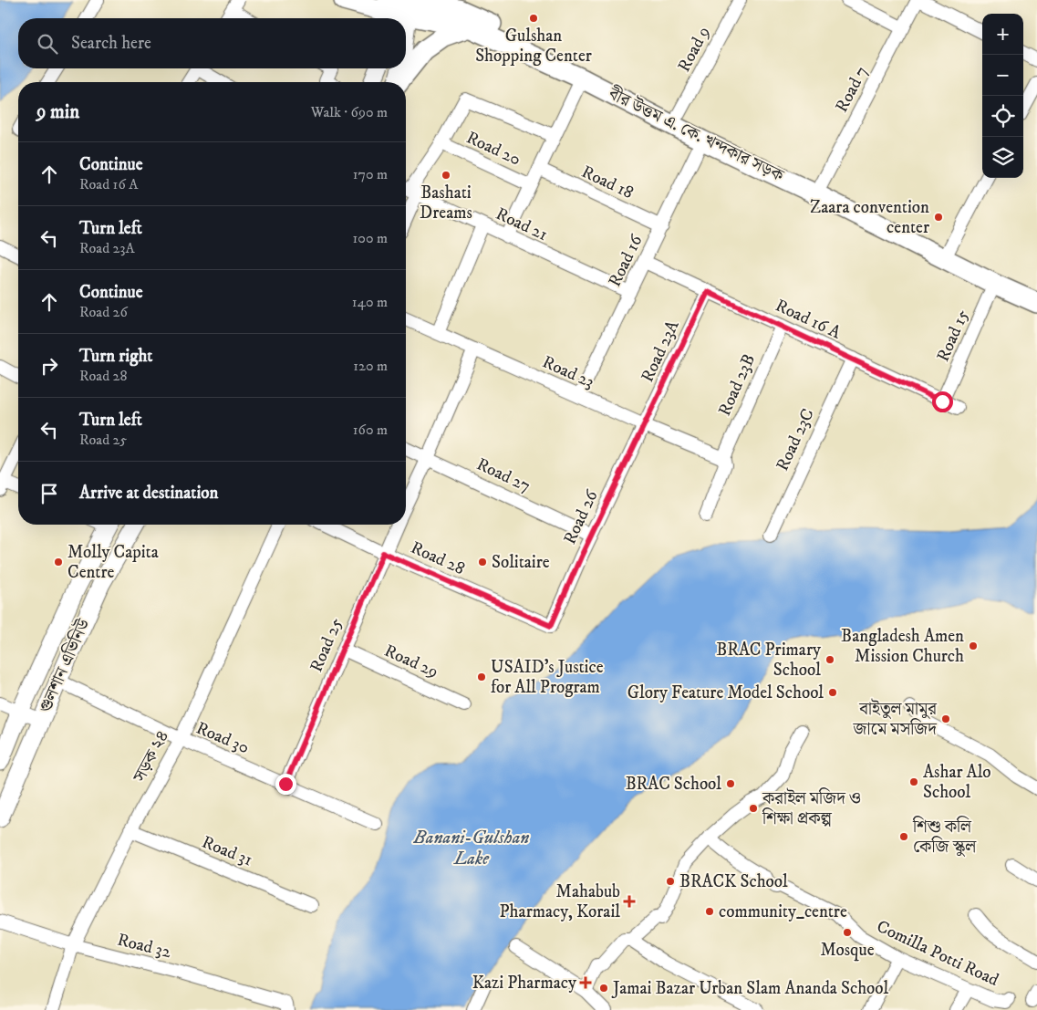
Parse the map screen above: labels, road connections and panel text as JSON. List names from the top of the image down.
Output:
{
  "streets": {
    "main road": ["বীর উত্তম এ. কে. খন্দকার সড়ক", "গুলশান এভিনিউ"],
    "street": [
      "Road 9",
      "Road 7",
      "Road 20",
      "Road 18",
      "Road 21",
      "Road 16",
      "Road 16 A",
      "Road 15",
      "Road 23A",
      "Road 23",
      "Road 23B",
      "Road 23C",
      "Road 27",
      "Road 26",
      "Road 28",
      "Road 25",
      "Road 29",
      "Road 30",
      "সড়ক ২৪",
      "Road 31",
      "Road 32",
      "Comilla Potti Road"
    ]
  },
  "crossings": [
    ["Road 9", "বীর উত্তম এ. কে. খন্দকার সড়ক"],
    ["Road 7", "বীর উত্তম এ. কে. খন্দকার সড়ক"],
    ["বীর উত্তম এ. কে. খন্দকার সড়ক", "Road 16"],
    ["বীর উত্তম এ. কে. খন্দকার সড়ক", "Road 15"],
    ["Road 18", "Road 16"],
    ["Road 21", "Road 16"],
    ["Road 16", "Road 16 A"],
    ["Road 16", "Road 23"],
    ["Road 16 A", "Road 15"],
    ["Road 16 A", "Road 23A"],
    ["Road 16 A", "Road 23B"],
    ["Road 16 A", "Road 23C"],
    ["Road 23A", "Road 23"],
    ["Road 23A", "Road 26"],
    ["Road 23", "Road 23B"],
    ["Road 23", "Road 26"],
    ["Road 23", "Road 25"],
    ["Road 27", "Road 26"],
    ["Road 27", "Road 25"],
    ["Road 26", "Road 28"],
    ["Road 28", "Road 25"],
    ["Road 25", "Road 29"],
    ["Road 25", "Road 30"],
    ["গুলশান এভিনিউ", "Road 30"],
    ["Road 30", "সড়ক ২৪"],
    ["সড়ক ২৪", "Road 31"],
    ["সড়ক ২৪", "Road 32"]
  ],
  "water": ["Banani-Gulshan Lake"],
  "places": {
    "other": [
      "Gulshan Shopping Center",
      "Bashati Dreams",
      "Zaara convention center",
      "Molly Capita Centre",
      "Solitaire",
      "Bangladesh Amen Mission Church",
      "BRAC Primary School",
      "USAID's Justice for All Program",
      "Glory Feature Model School",
      "বাইতুল মামুর জামে মসজিদ",
      "Ashar Alo School",
      "BRAC School",
      "করাইল মজিদ ও শিক্ষা প্রকল্প",
      "শিশু কলি কেজি স্কুল",
      "BRACK School",
      "community_centre",
      "Mosque",
      "Jamai Bazar Urban Slam Ananda School"
    ],
    "health": ["Mahabub Pharmacy, Korail", "Kazi Pharmacy"]
  },
  "page": {
    "map_buttons": ["+", "−"],
    "search": "Search here",
    "heading": ["9 min", "Walk · 690 m"],
    "list": [
      ["Continue", "Road 16 A", "170 m"],
      ["Turn left", "Road 23A", "100 m"],
      ["Continue", "Road 26", "140 m"],
      ["Turn right", "Road 28", "120 m"],
      ["Turn left", "Road 25", "160 m"],
      "Arrive at destination"
    ]
  }
}
